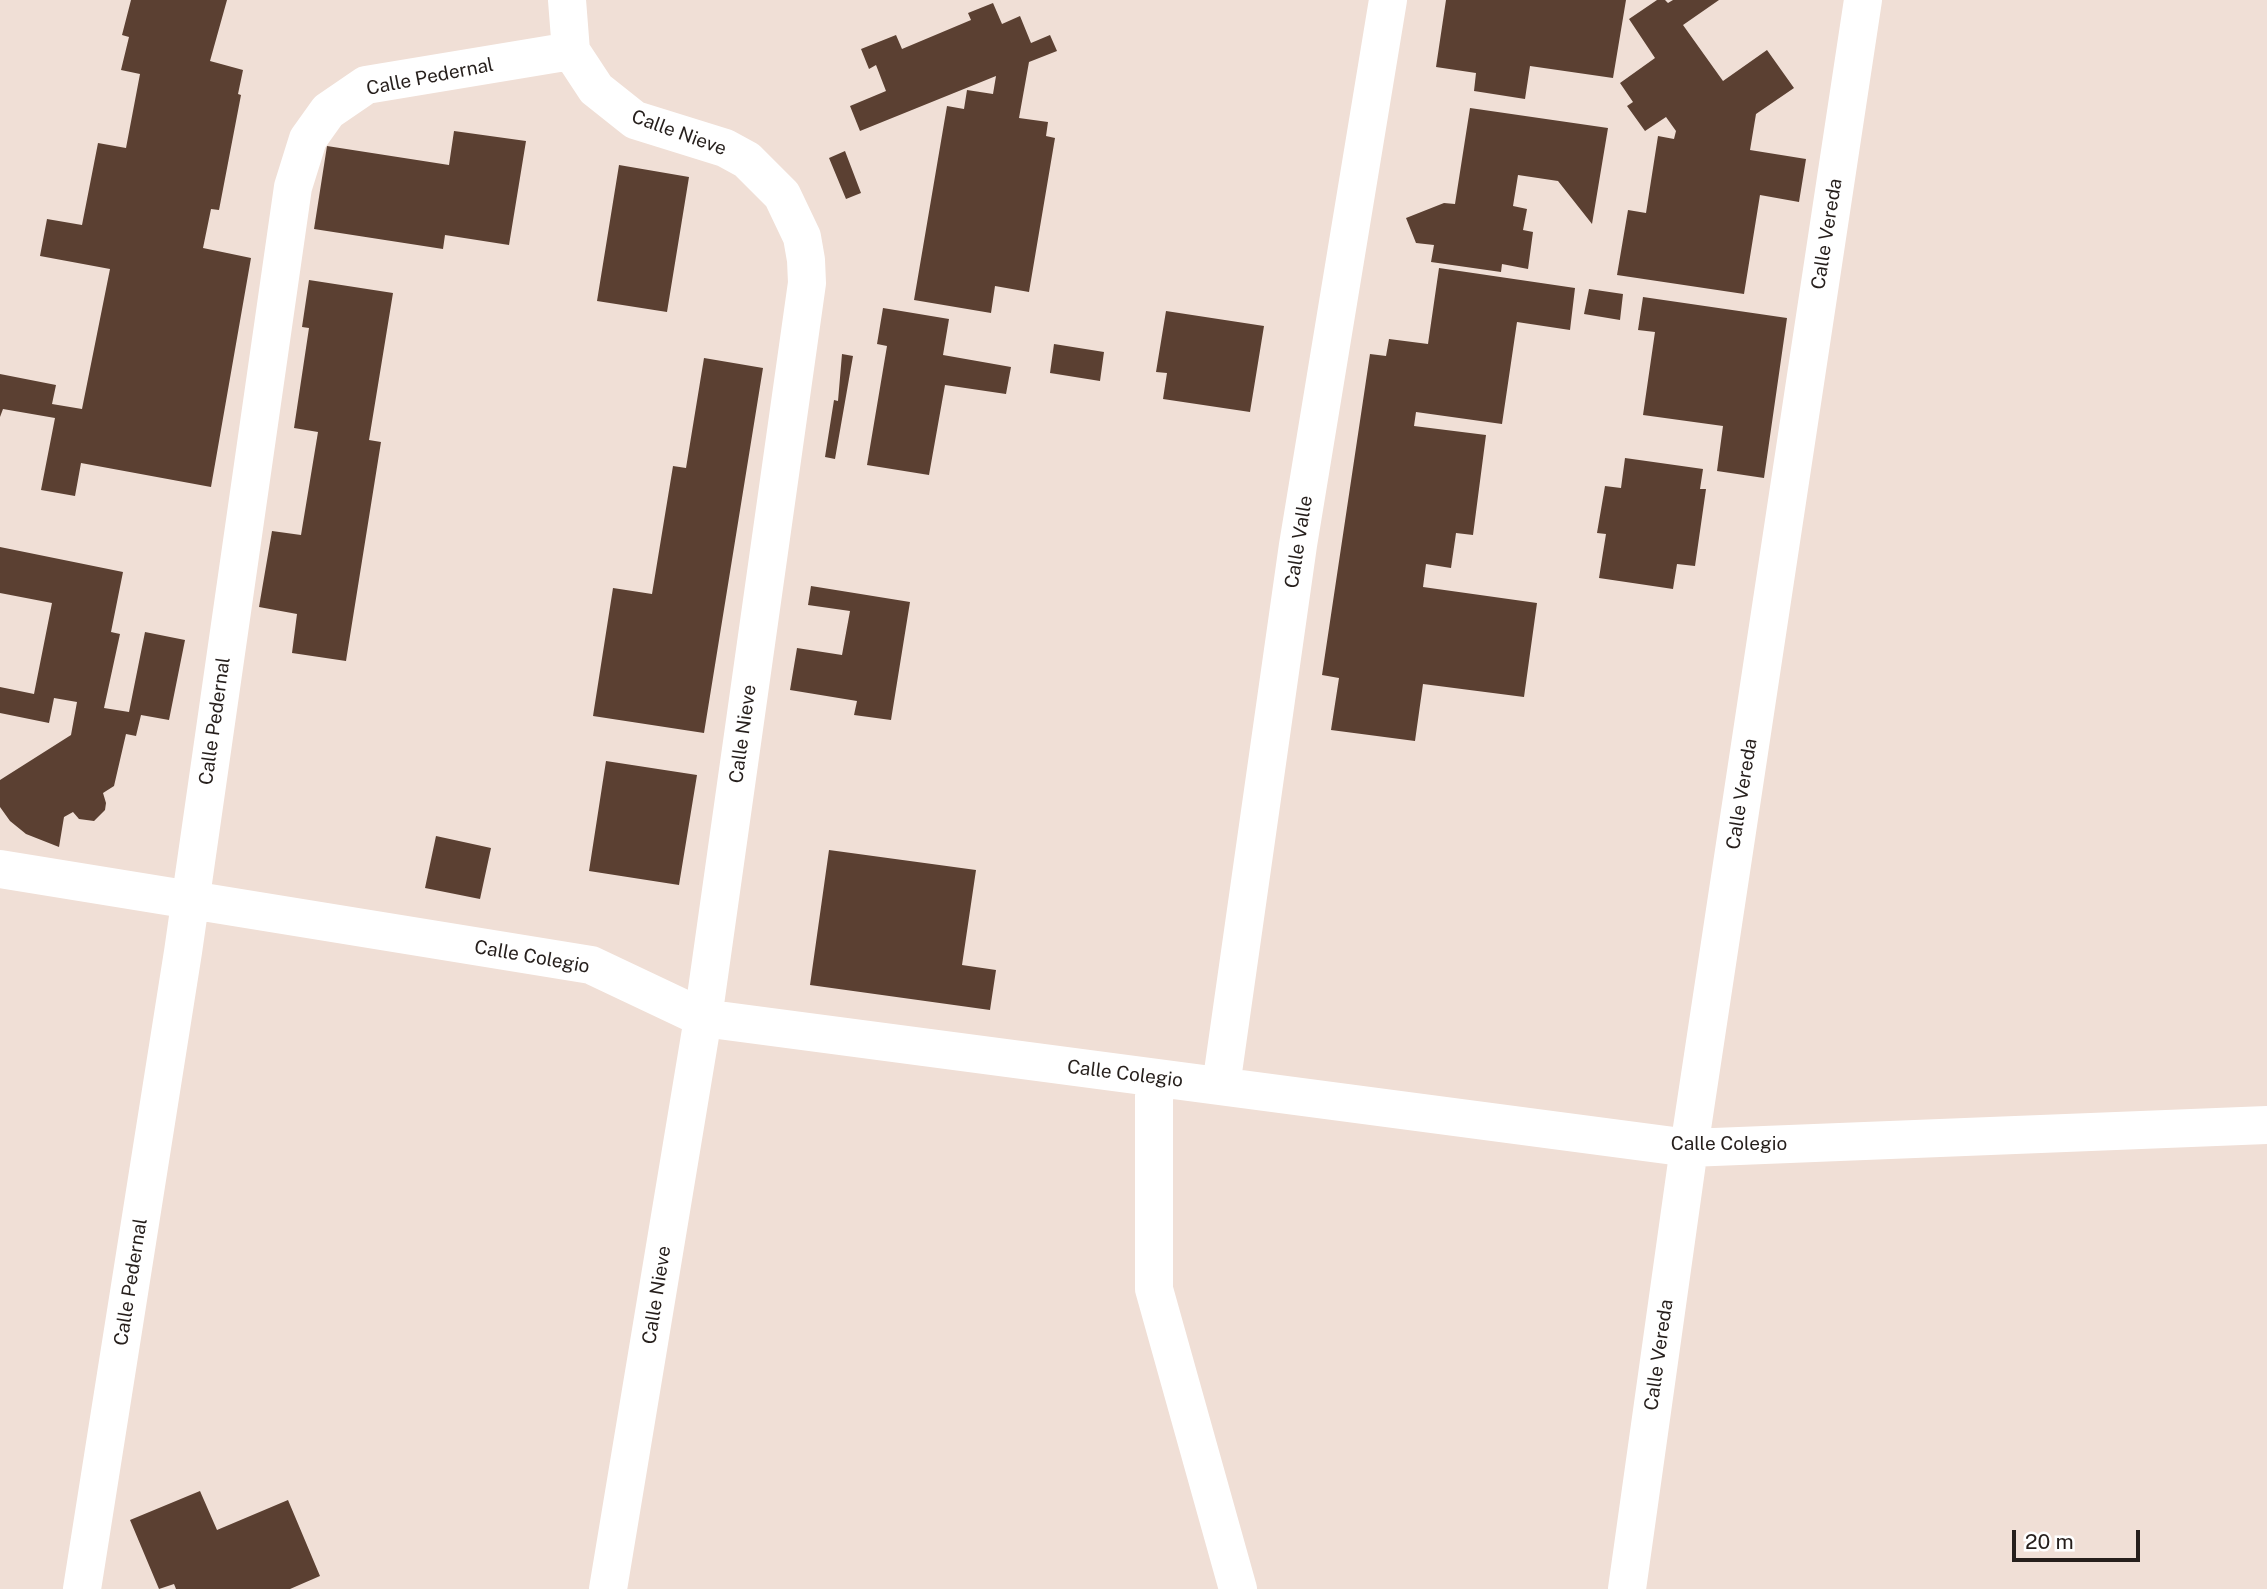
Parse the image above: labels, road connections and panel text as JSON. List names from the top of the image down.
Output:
{
  "streets": {
    "street": [
      "Calle Pedernal",
      "Calle Nieve",
      "Calle Vereda",
      "Calle Valle",
      "Calle Colegio"
    ]
  },
  "crossings": [
    ["Calle Pedernal", "Calle Nieve"],
    ["Calle Pedernal", "Calle Colegio"],
    ["Calle Nieve", "Calle Colegio"],
    ["Calle Vereda", "Calle Colegio"],
    ["Calle Valle", "Calle Colegio"]
  ],
  "scale_bar": "20 m"
}
